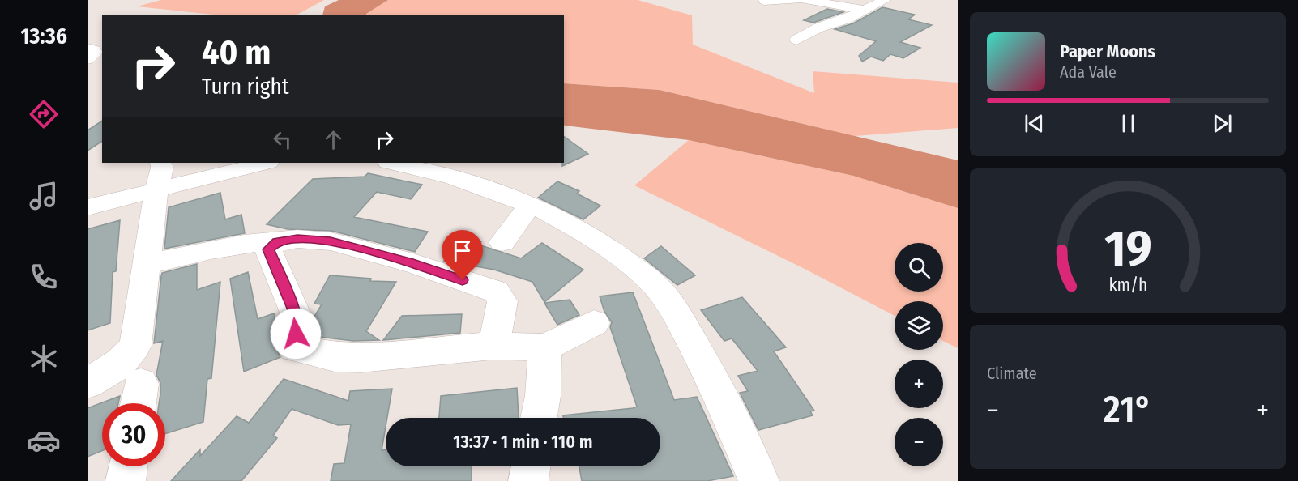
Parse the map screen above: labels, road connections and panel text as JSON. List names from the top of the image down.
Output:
{
  "page": {
    "tabs": "13:36",
    "turn": ["40 m", "Turn right"],
    "song": ["Paper Moons", "Ada Vale"],
    "map_buttons": ["+", "−"],
    "tile": "Climate",
    "heat": ["−", "21°", "+"],
    "limit": "30",
    "trip": "13:37 · 1 min · 110 m",
    "gauge": ["19", "km/h"]
  }
}
